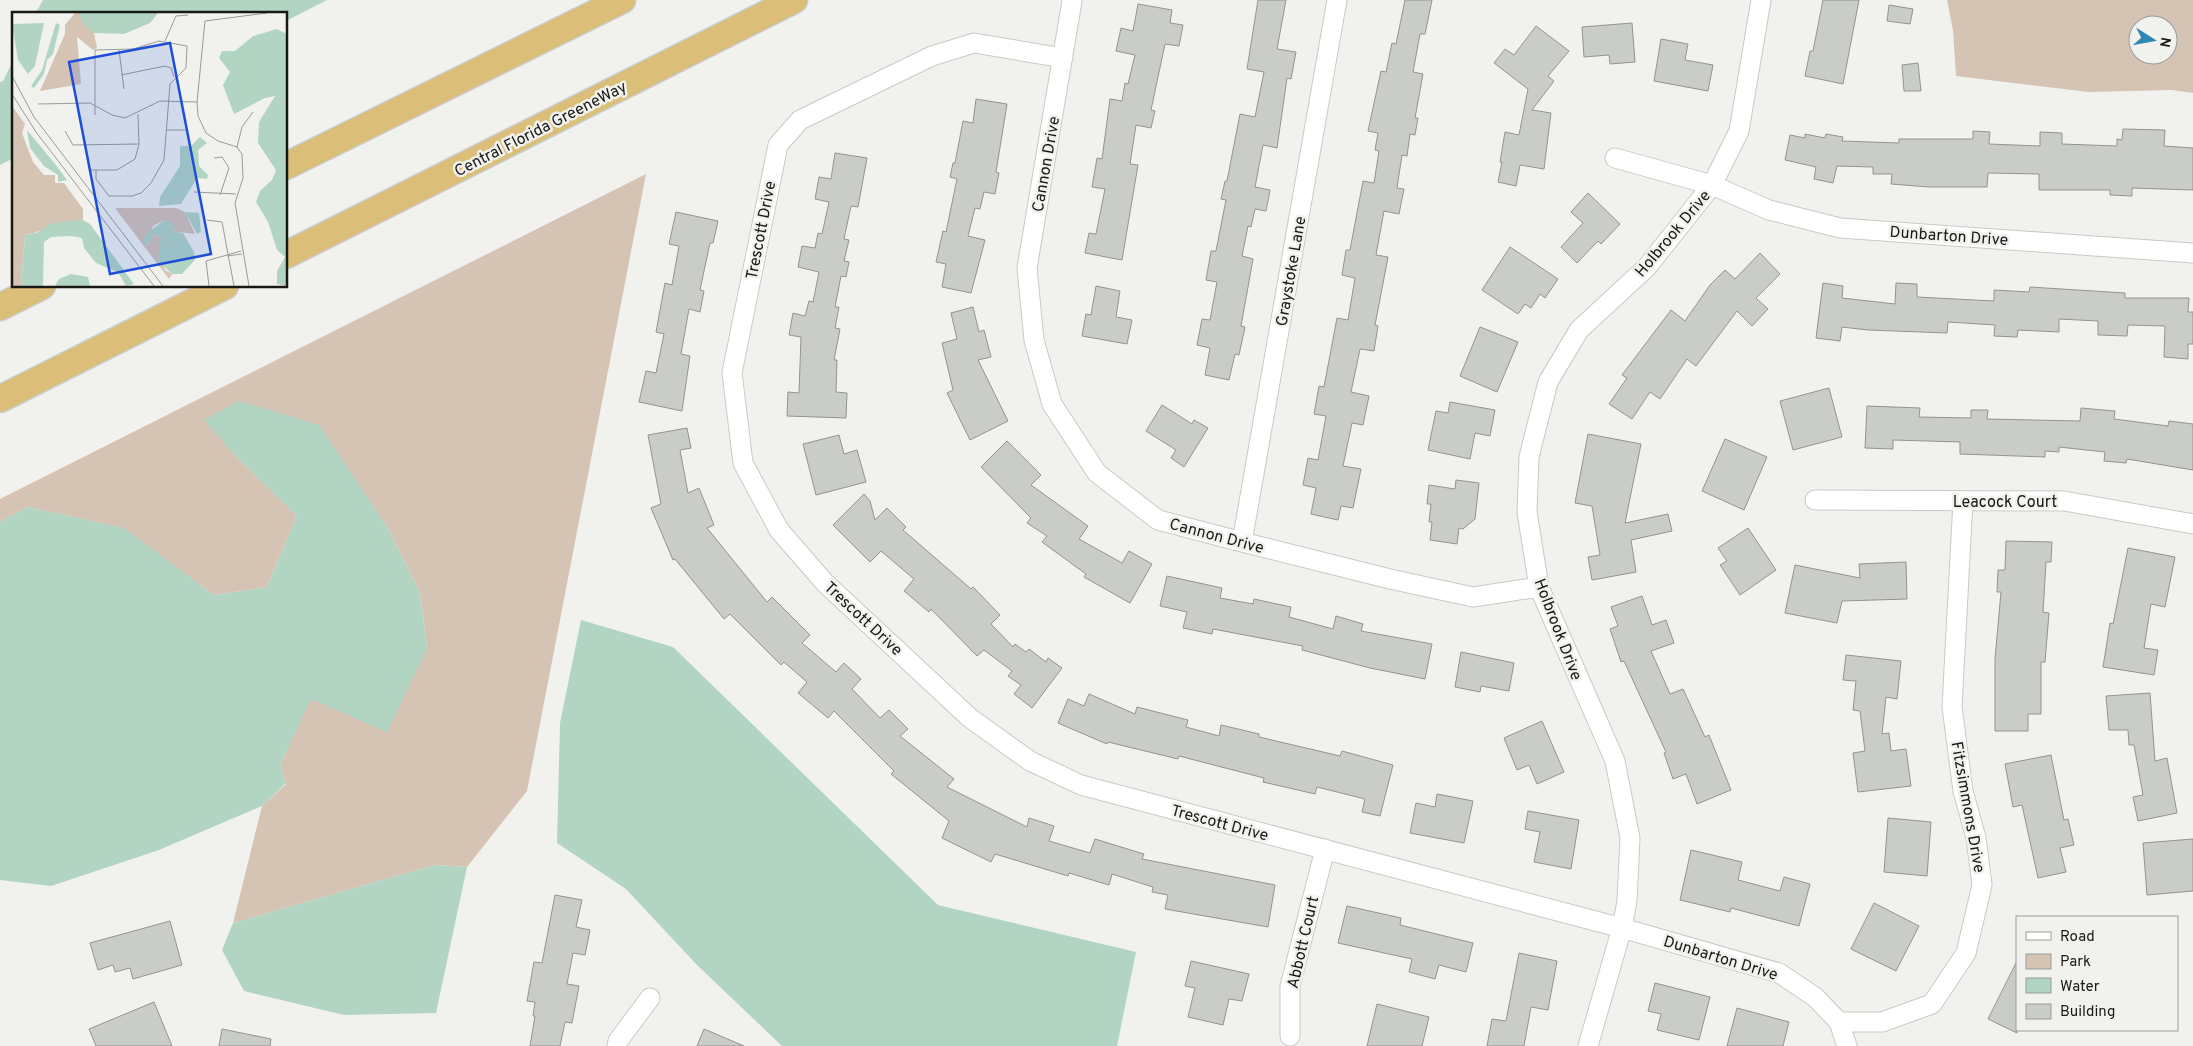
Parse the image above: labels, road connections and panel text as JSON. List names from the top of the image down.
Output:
{
  "streets": {
    "highway": ["Central Florida GreeneWay"],
    "street": [
      "Cannon Drive",
      "Trescott Drive",
      "Holbrook Drive",
      "Dunbarton Drive",
      "Graystoke Lane",
      "Leacock Court",
      "Fitzsimmons Drive",
      "Abbott Court"
    ]
  },
  "crossings": [
    ["Cannon Drive", "Trescott Drive"],
    ["Cannon Drive", "Holbrook Drive"],
    ["Cannon Drive", "Graystoke Lane"],
    ["Trescott Drive", "Holbrook Drive"],
    ["Trescott Drive", "Dunbarton Drive"],
    ["Trescott Drive", "Abbott Court"],
    ["Holbrook Drive", "Dunbarton Drive"],
    ["Dunbarton Drive", "Fitzsimmons Drive"],
    ["Leacock Court", "Fitzsimmons Drive"]
  ],
  "legend": [
    "Road",
    "Park",
    "Water",
    "Building"
  ],
  "north": "right"
}
